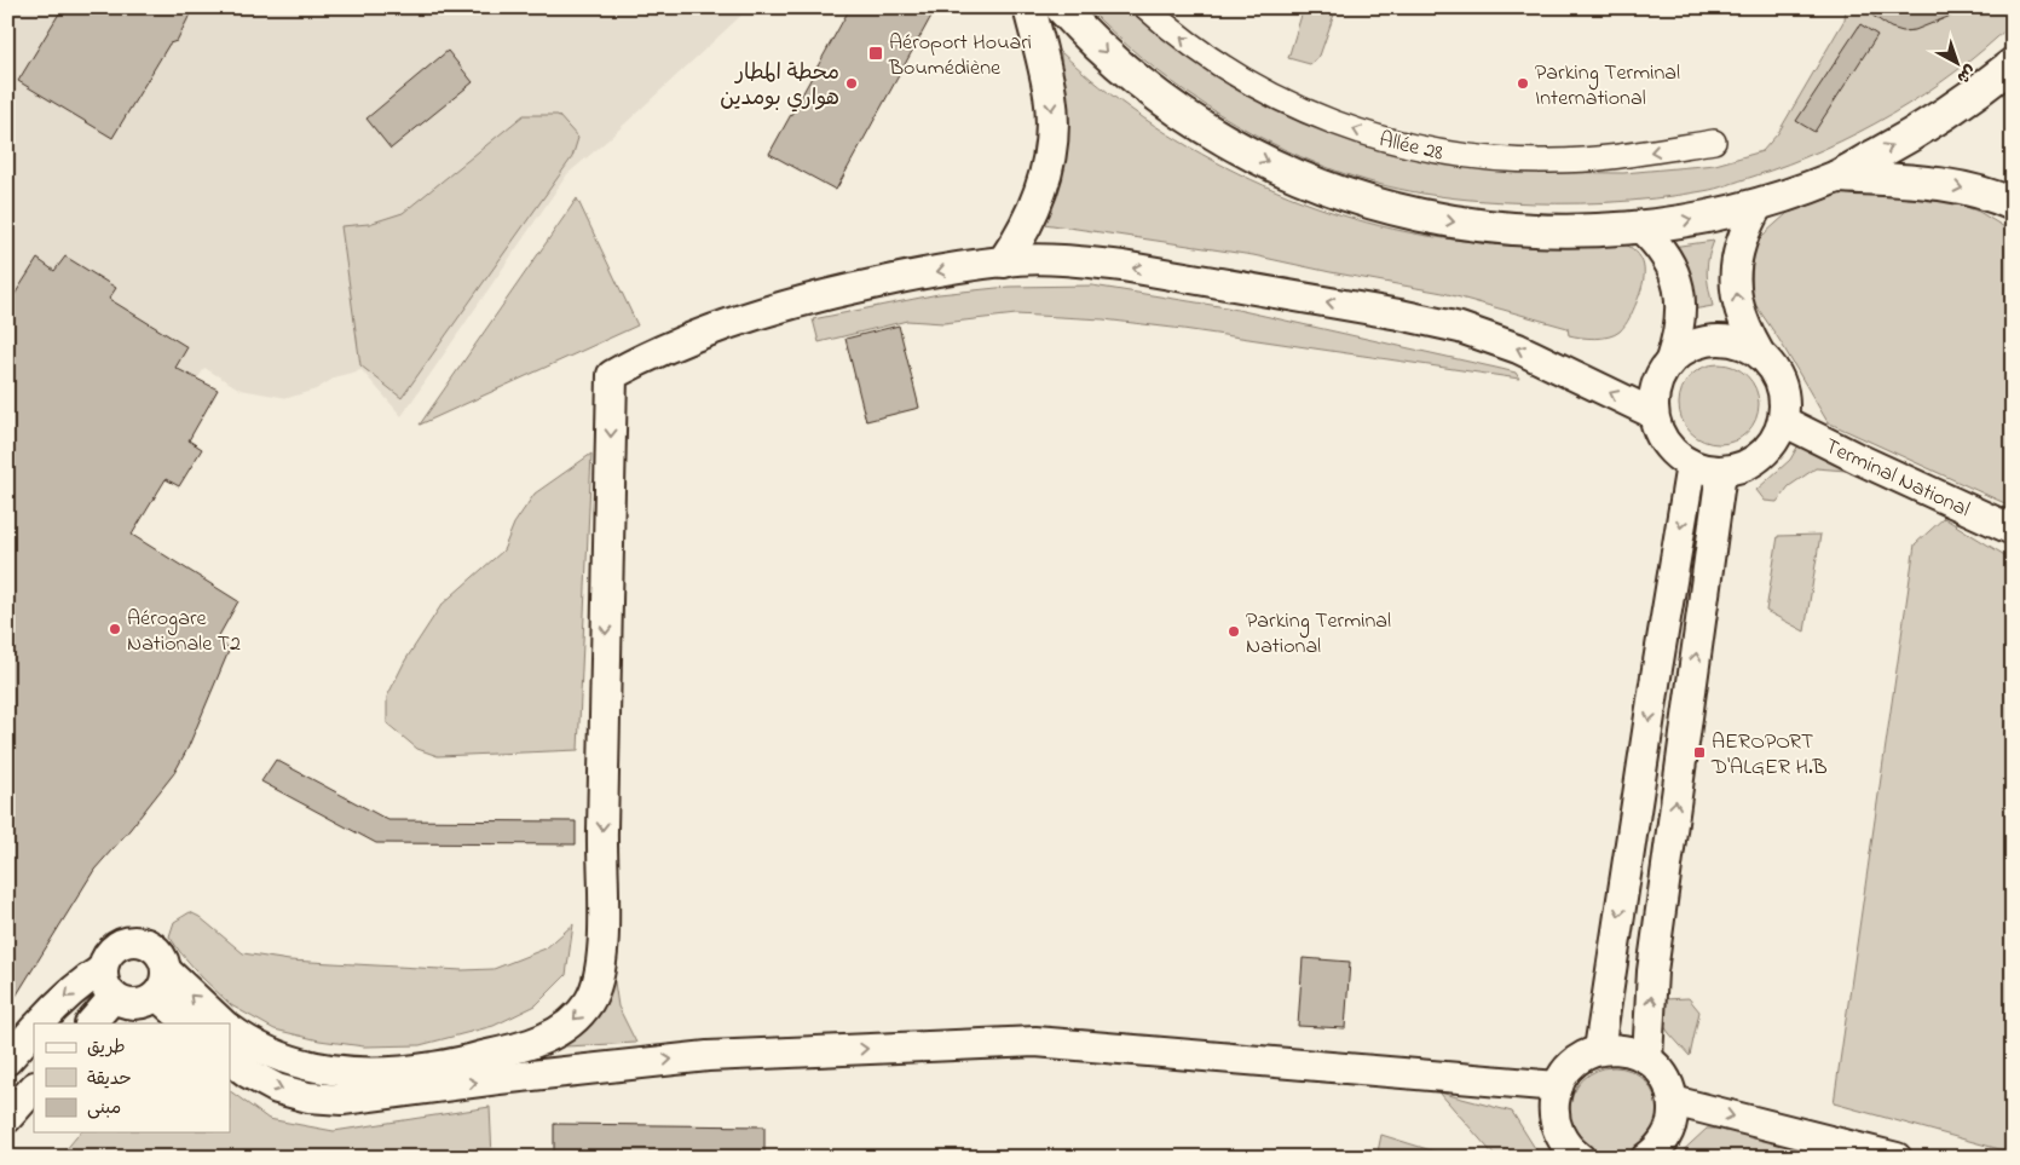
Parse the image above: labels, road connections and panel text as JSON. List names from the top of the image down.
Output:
{
  "streets": {
    "street": ["Allée 28", "Terminal National"]
  },
  "places": {
    "transit": ["Aéroport Houari Boumédiène", "AEROPORT D'ALGER H.B"],
    "other": [
      "محطة المطار هواري بومدين",
      "Parking Terminal International",
      "Aérogare Nationale T2",
      "Parking Terminal National"
    ]
  },
  "legend": ["طريق", "حديقة", "مبنى"],
  "north": "bottom right"
}
